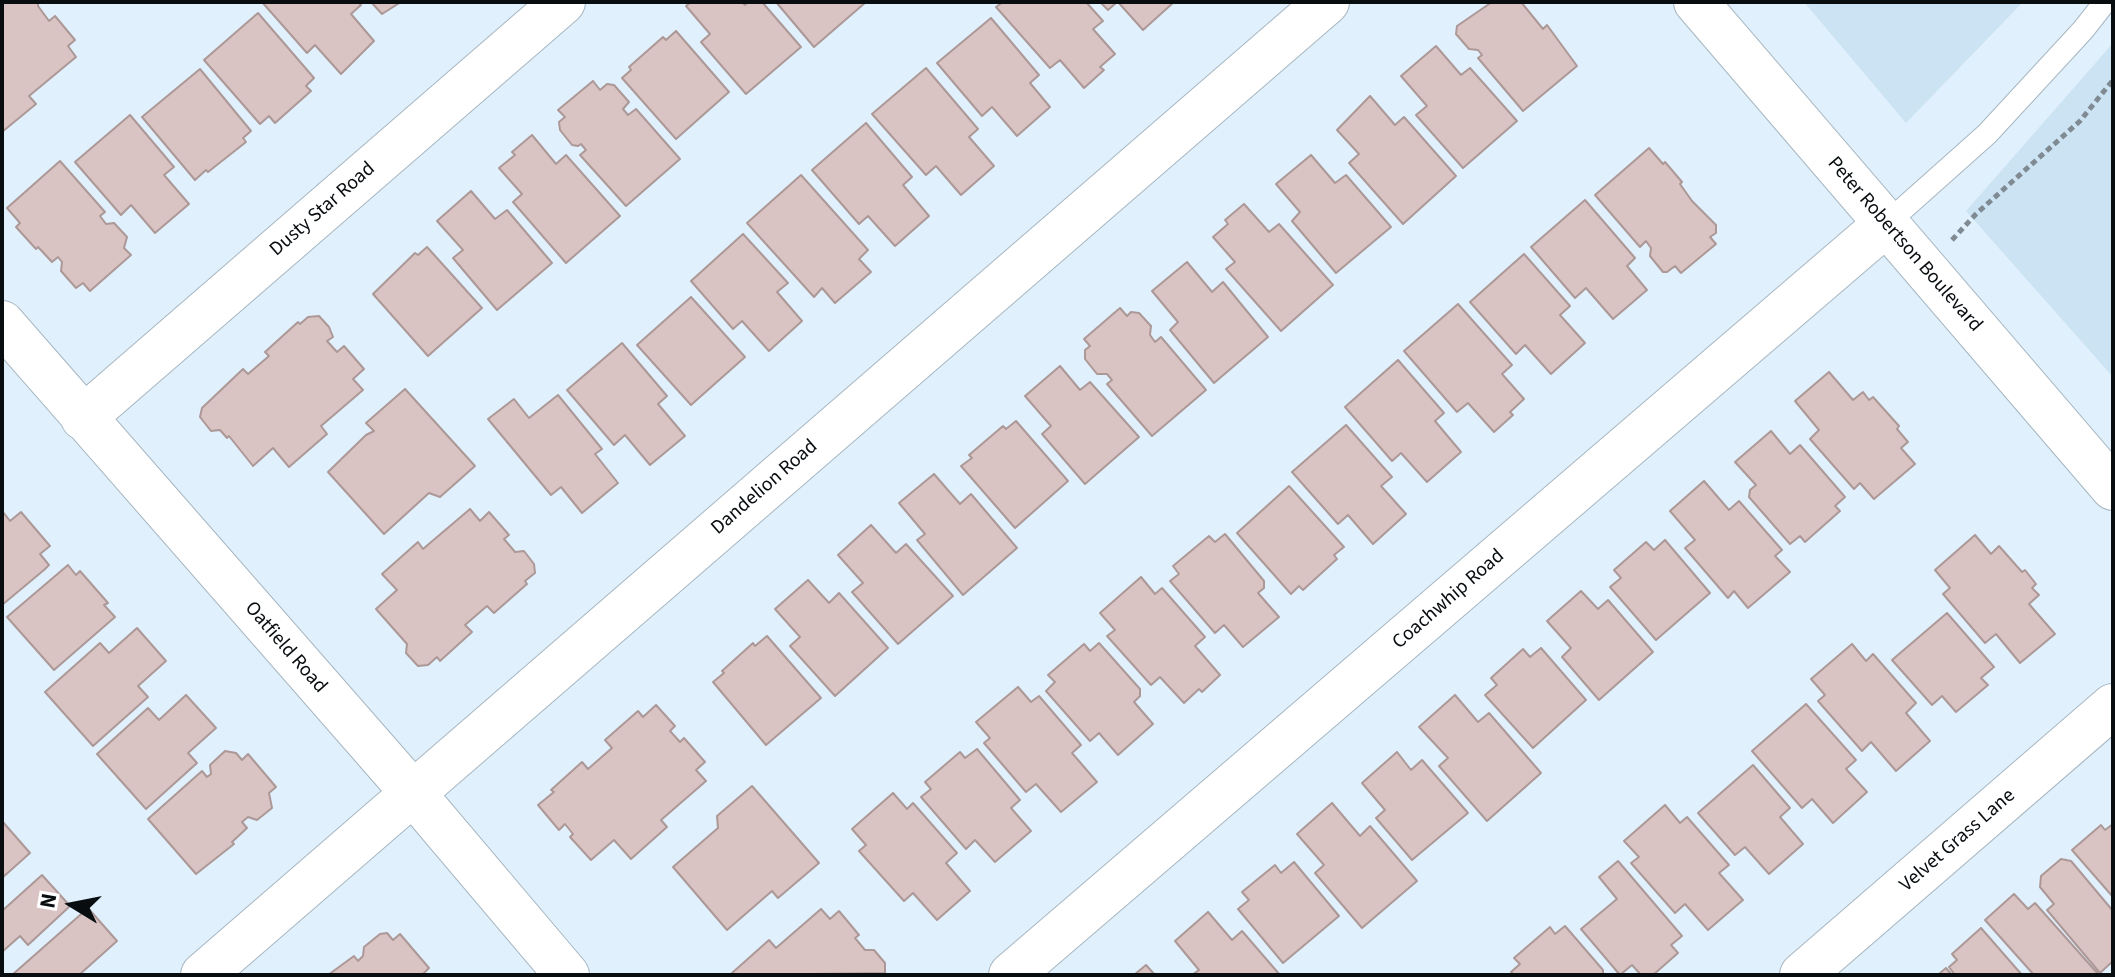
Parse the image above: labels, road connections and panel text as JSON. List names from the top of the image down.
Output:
{
  "streets": {
    "street": [
      "Dusty Star Road",
      "Peter Robertson Boulevard",
      "Dandelion Road",
      "Coachwhip Road",
      "Oatfield Road",
      "Velvet Grass Lane"
    ]
  },
  "crossings": [
    ["Dusty Star Road", "Oatfield Road"],
    ["Peter Robertson Boulevard", "Coachwhip Road"],
    ["Dandelion Road", "Oatfield Road"]
  ],
  "north": "left"
}
